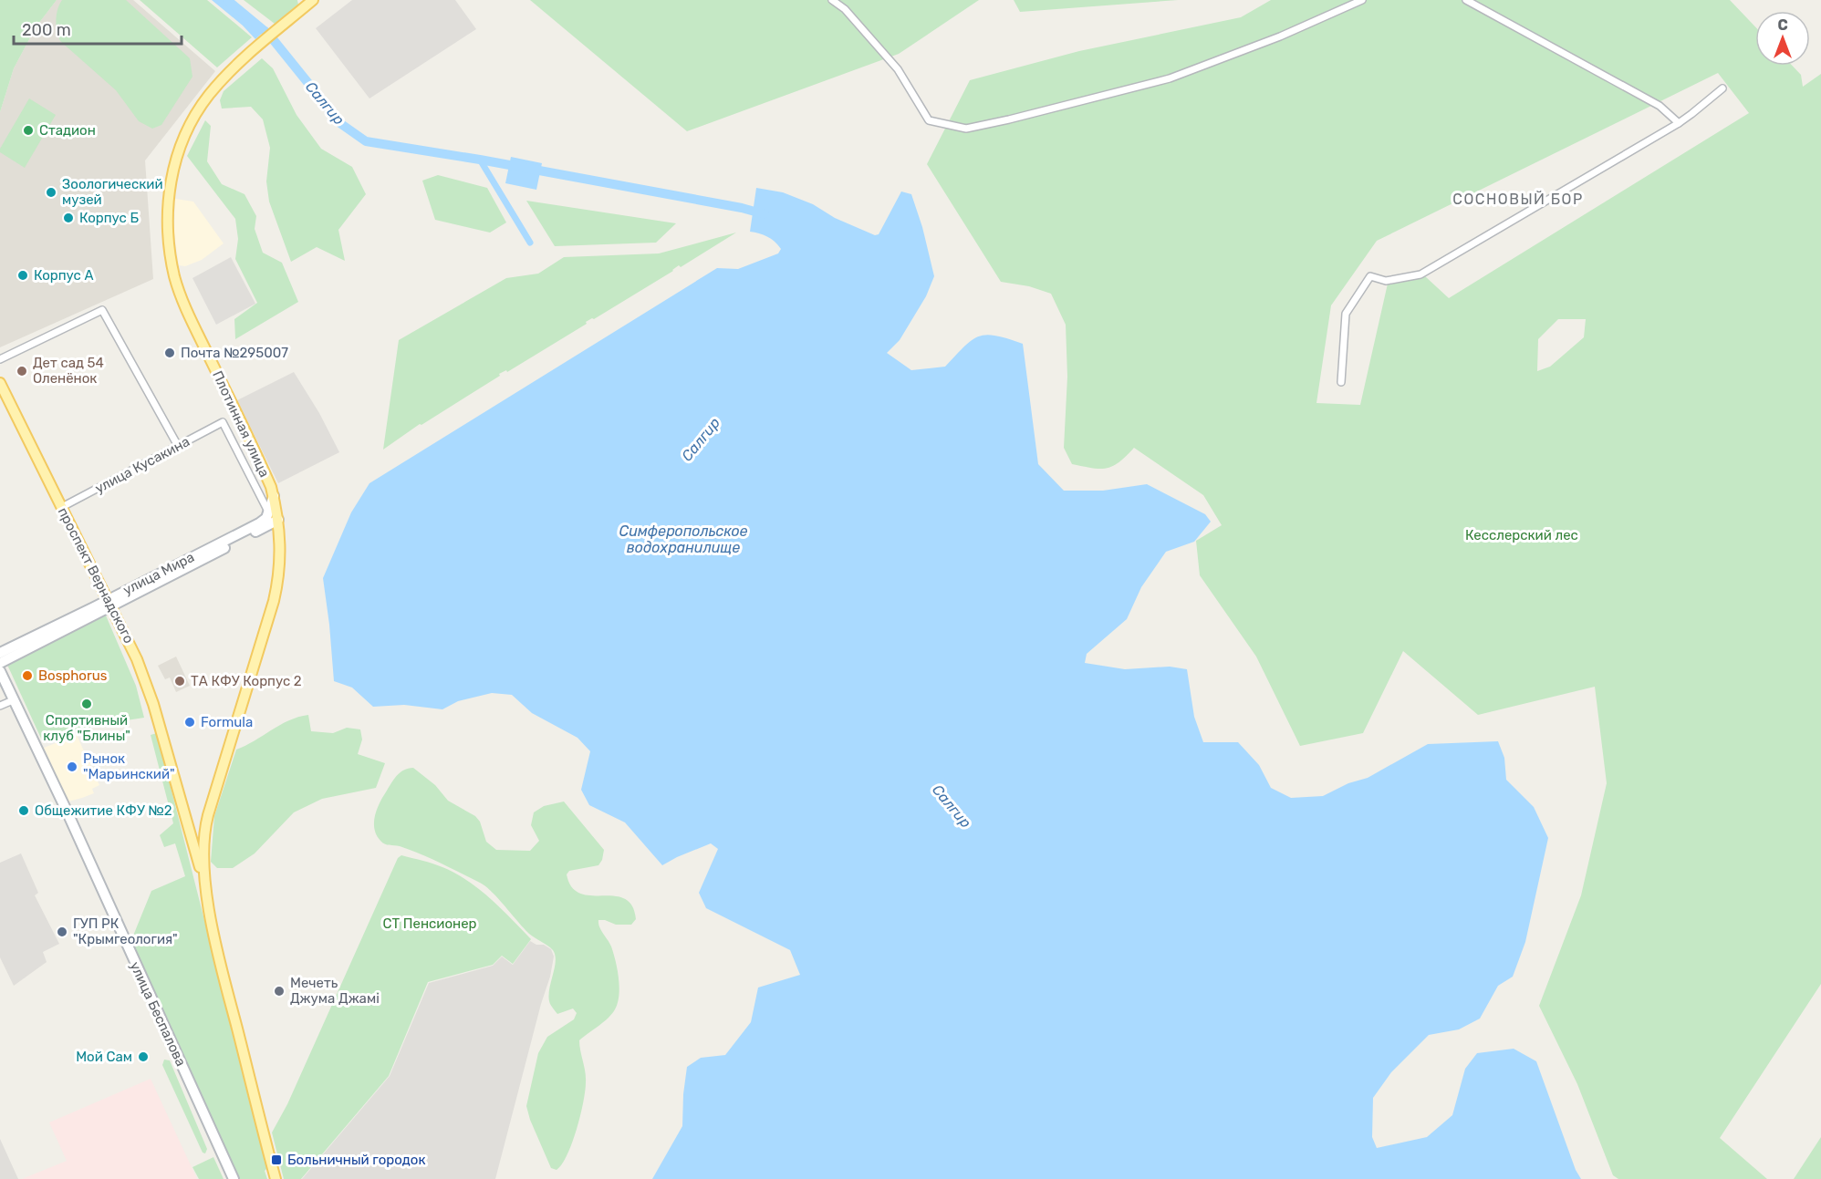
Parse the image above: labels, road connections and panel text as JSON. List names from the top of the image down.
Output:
{
  "streets": {
    "main road": [
      "Плотинная улица",
      "улица Мира",
      "проспект Вернадского",
      "улица Беспалова"
    ],
    "street": ["улица Кусакина"]
  },
  "crossings": [
    ["Плотинная улица", "улица Кусакина"],
    ["Плотинная улица", "улица Мира"],
    ["улица Кусакина", "проспект Вернадского"],
    ["улица Мира", "проспект Вернадского"]
  ],
  "districts": ["СОСНОВЫЙ БОР"],
  "water": ["Салгир", "Симферопольское водохранилище"],
  "parks": ["Кесслерский лес", "СТ Пенсионер"],
  "places": {
    "other": [
      "Стадион",
      "Зоологический музей",
      "Корпус Б",
      "Корпус А",
      "Почта №295007",
      "Дет сад 54 Оленёнок",
      "Bosphorus",
      "ТА КФУ Корпус 2",
      "Спортивный клуб \"Блины\"",
      "Formula",
      "Рынок \"Марьинский\"",
      "Общежитие КФУ №2",
      "ГУП РК \"Крымгеология\"",
      "Мечеть Джума Джамі",
      "Мой Сам"
    ],
    "transit": ["Больничный городок"]
  },
  "scale_bar": "200 m",
  "north": "top"
}
